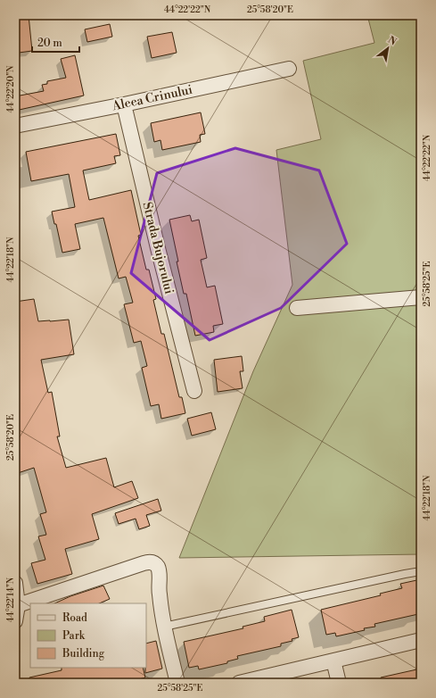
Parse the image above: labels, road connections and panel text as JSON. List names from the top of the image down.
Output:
{
  "streets": {
    "street": ["Aleea Crinului", "Strada Bujorului"]
  },
  "crossings": [
    ["Aleea Crinului", "Strada Bujorului"]
  ],
  "legend": ["Road", "Park", "Building"],
  "scale_bar": "20 m",
  "north": "top right",
  "coordinates": [
    "44°22'22\"N",
    "25°58'20\"E",
    "44°22'20\"N",
    "44°22'18\"N",
    "25°58'25\"E",
    "44°22'14\"N"
  ]
}
